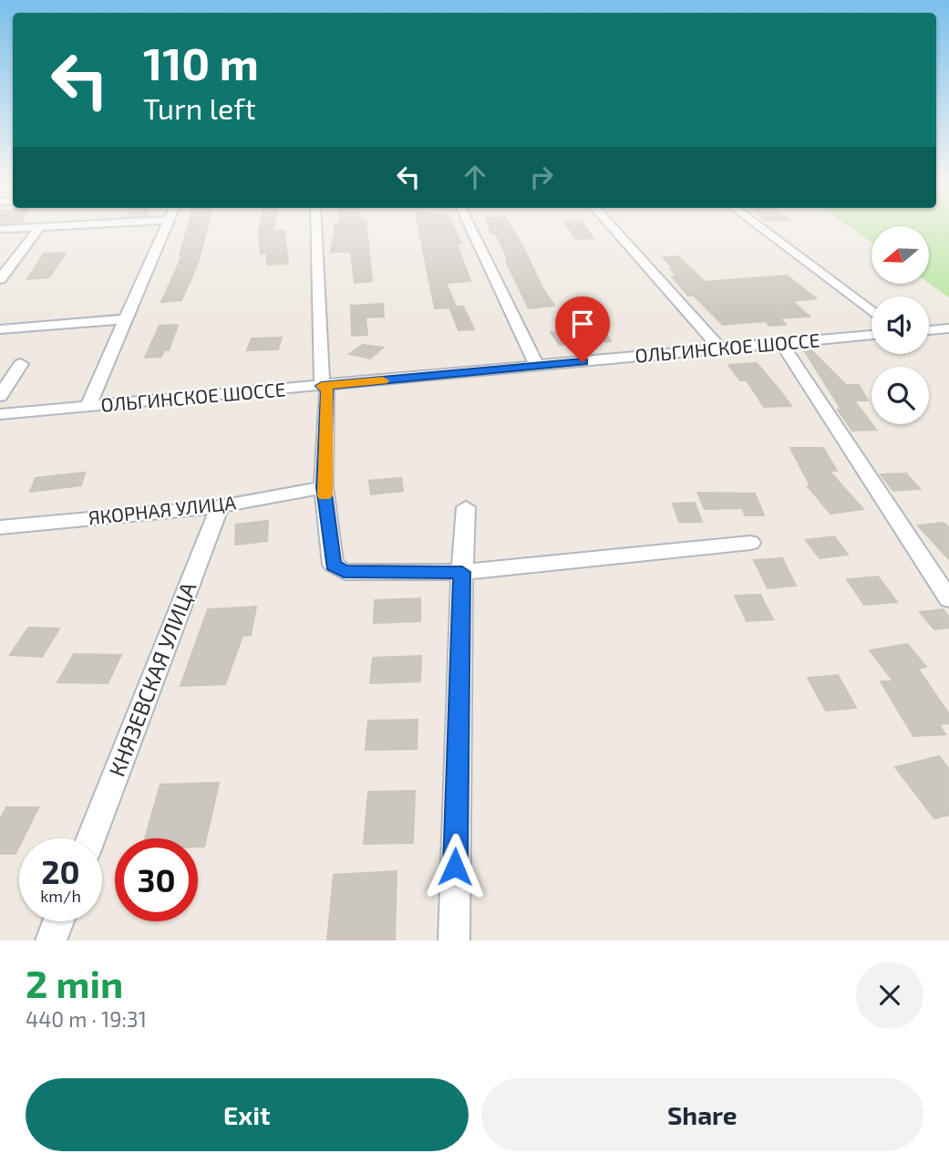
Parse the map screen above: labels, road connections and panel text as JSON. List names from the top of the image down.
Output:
{
  "streets": {
    "street": ["ОЛЬГИНСКОЕ ШОССЕ", "ЯКОРНАЯ УЛИЦА", "КНЯЗЕВСКАЯ УЛИЦА"]
  },
  "crossings": [
    ["ЯКОРНАЯ УЛИЦА", "КНЯЗЕВСКАЯ УЛИЦА"]
  ],
  "north": "left",
  "page": {
    "turn": ["110 m", "Turn left"],
    "speed": "20 km/h",
    "limit": "30",
    "heading": ["2 min", "440 m · 19:31"],
    "buttons": ["Exit", "Share"]
  }
}
